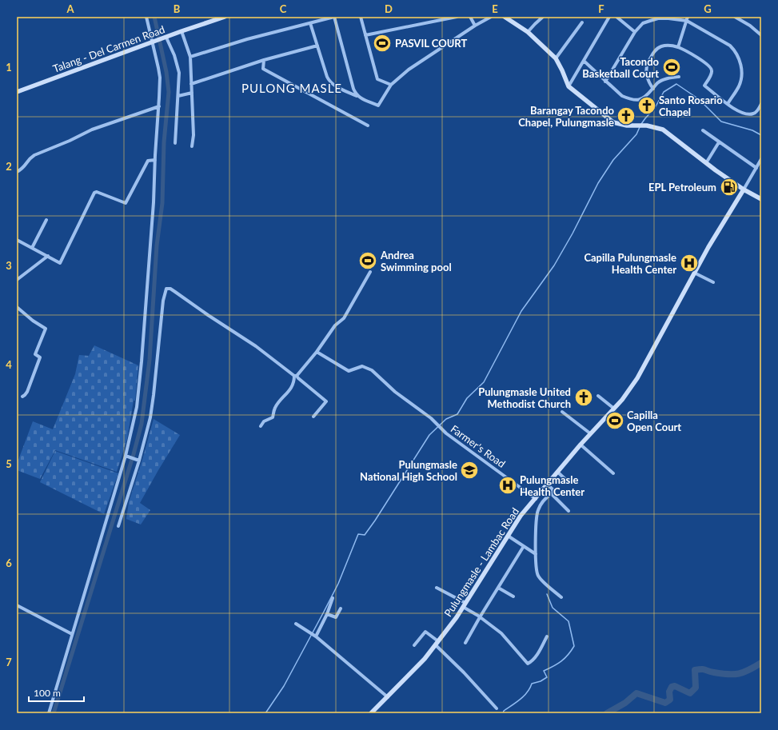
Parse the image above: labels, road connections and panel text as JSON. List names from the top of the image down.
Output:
{
  "streets": {
    "street": ["Talang - Del Carmen Road", "Farmer's Road", "Pulungmasle - Lambac Road"]
  },
  "crossings": [
    ["Farmer's Road", "Pulungmasle - Lambac Road"]
  ],
  "districts": ["PULONG MASLE"],
  "places": {
    "sports": [
      "PASVIL COURT",
      "Tacondo Basketball Court",
      "Andrea Swimming pool",
      "Capilla Open Court"
    ],
    "church": ["Santo Rosario Chapel", "Barangay Tacondo Chapel, Pulungmasle", "Pulungmasle United Methodist Church"],
    "fuel station": ["EPL Petroleum"],
    "hospital": ["Capilla Pulungmasle Health Center", "Pulungmasle Health Center"],
    "school or university": ["Pulungmasle National High School"]
  },
  "scale_bar": "100 m",
  "grid": {
    "columns": [
      "A",
      "B",
      "C",
      "D",
      "E",
      "F",
      "G"
    ],
    "rows": [
      "1",
      "2",
      "3",
      "4",
      "5",
      "6",
      "7"
    ]
  }
}
